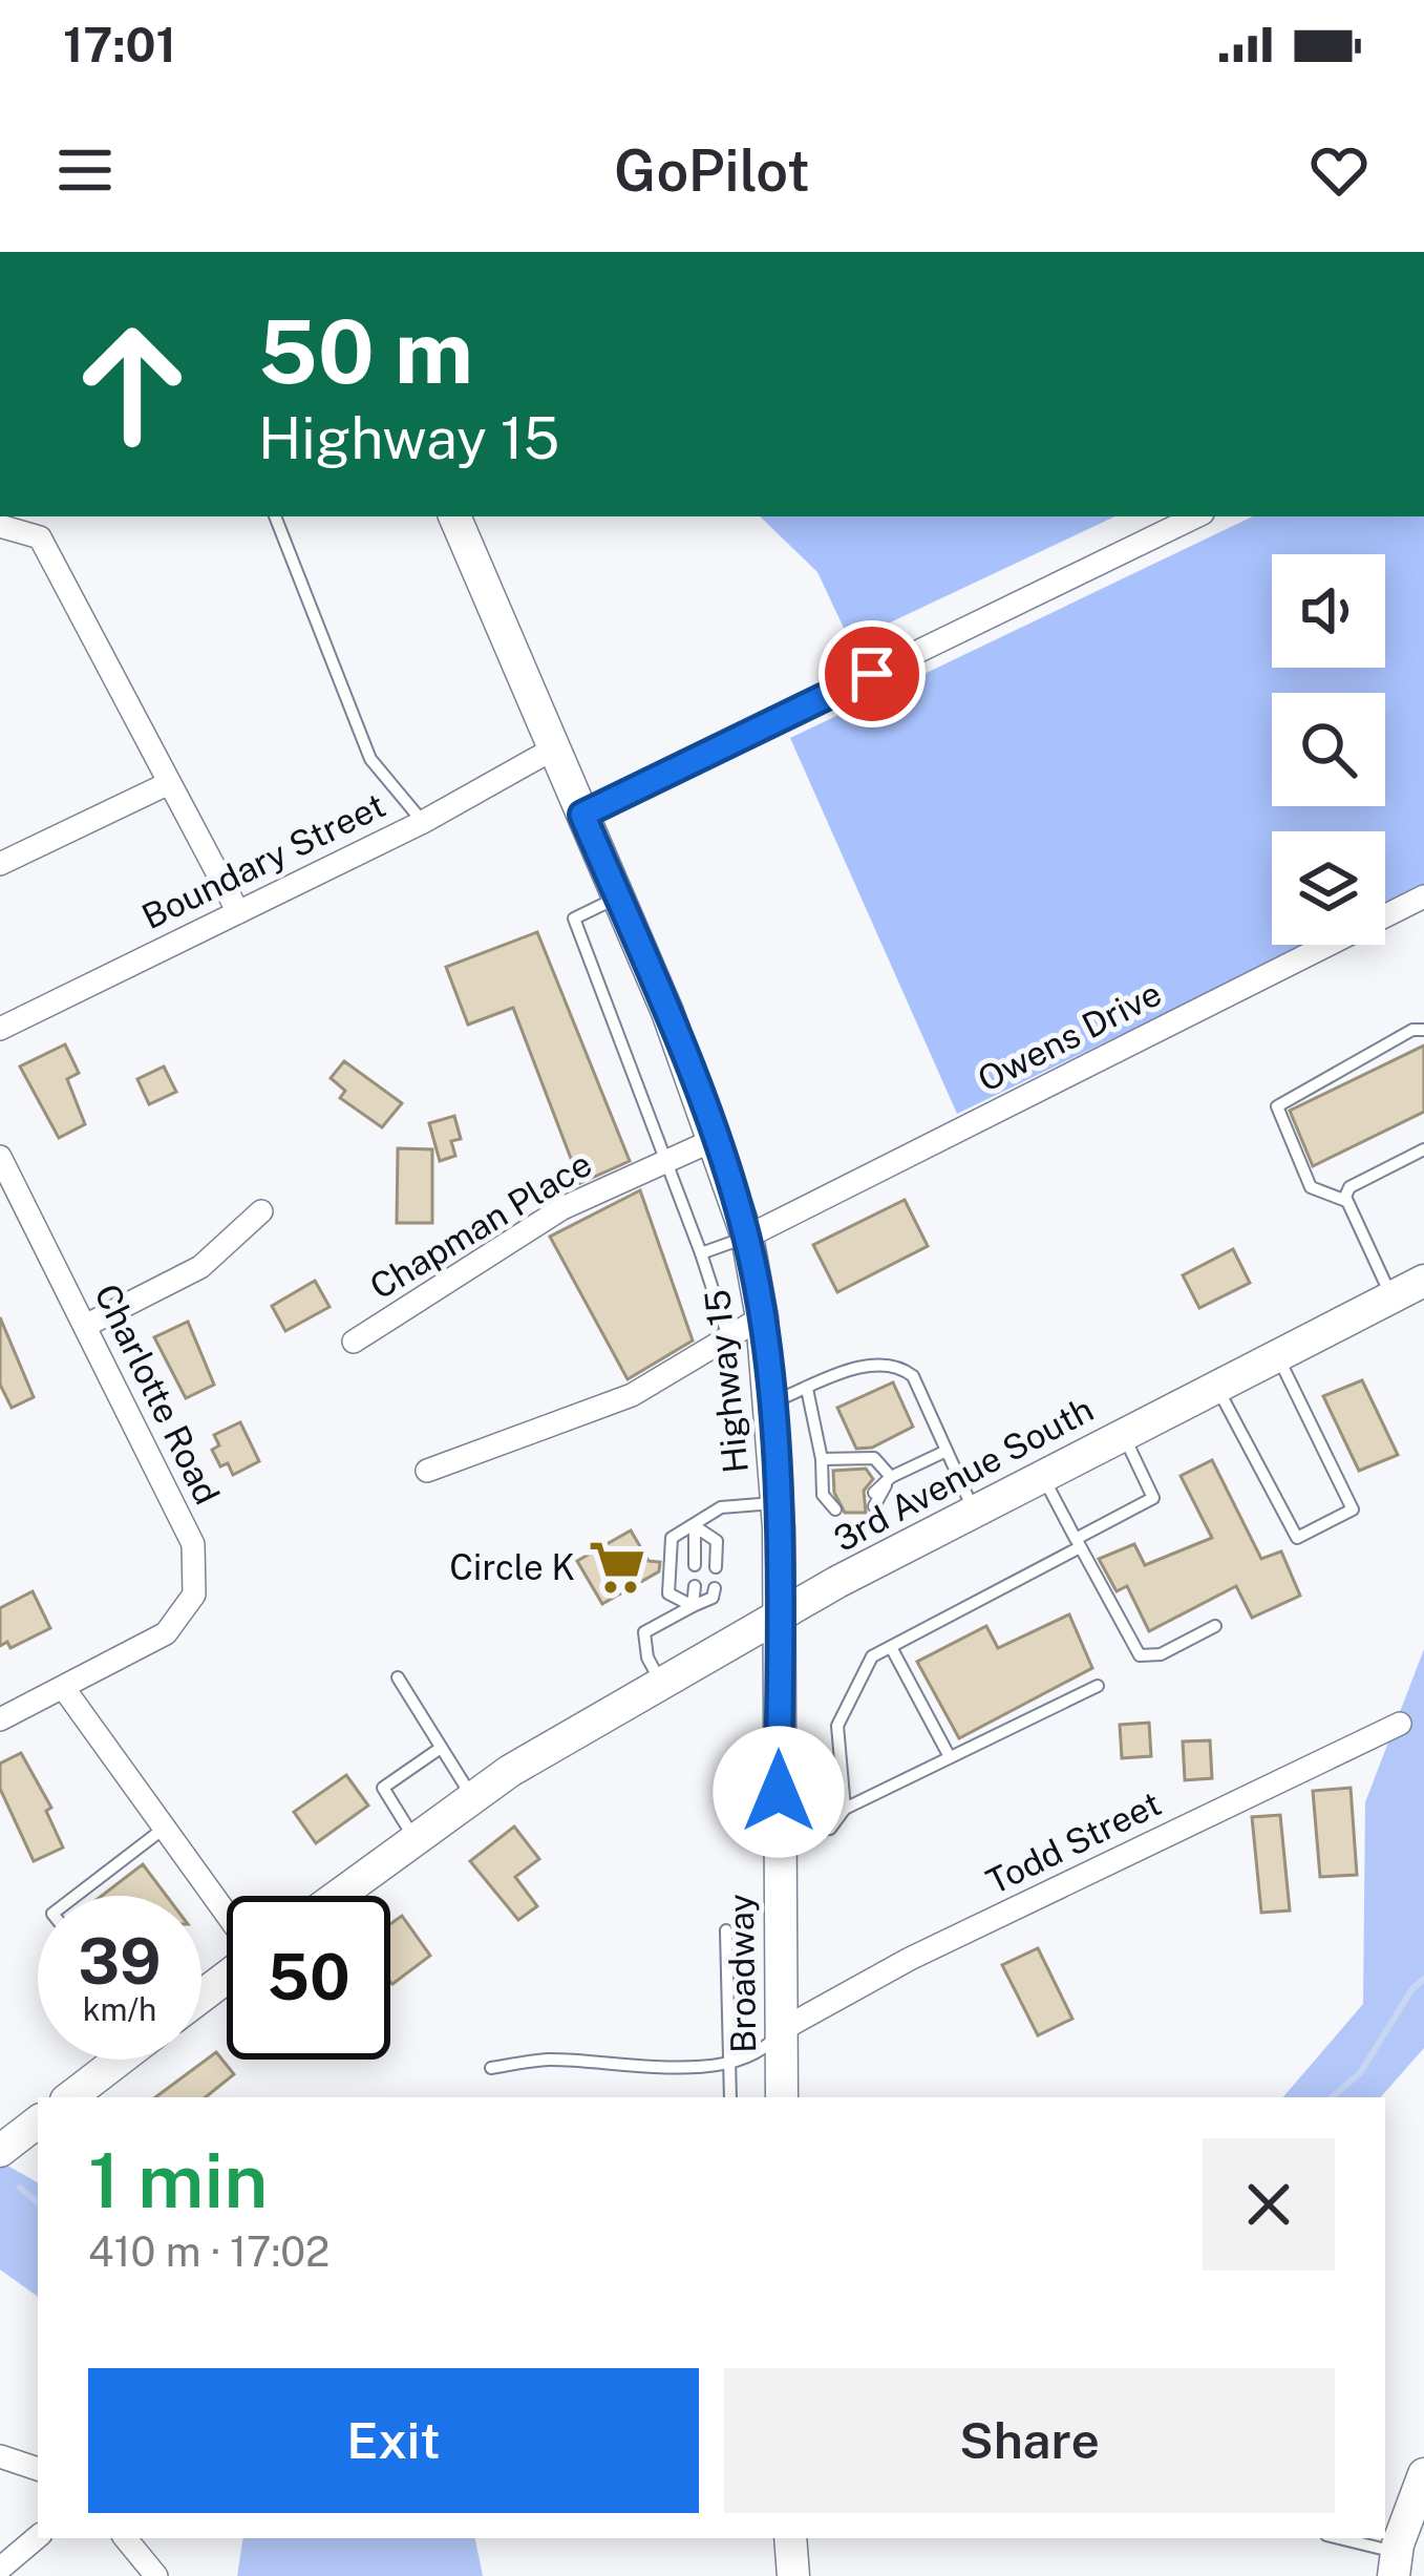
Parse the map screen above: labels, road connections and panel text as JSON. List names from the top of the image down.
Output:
{
  "streets": {
    "main road": ["Highway 15", "3rd Avenue South", "Broadway"],
    "street": [
      "Boundary Street",
      "Owens Drive",
      "Chapman Place",
      "Charlotte Road",
      "Todd Street"
    ]
  },
  "crossings": [
    ["Boundary Street", "Highway 15"],
    ["Owens Drive", "Highway 15"],
    ["Chapman Place", "Highway 15"],
    ["Highway 15", "3rd Avenue South"],
    ["Highway 15", "Broadway"],
    ["3rd Avenue South", "Broadway"],
    ["Todd Street", "Broadway"]
  ],
  "places": {
    "supermarket": ["Circle K"]
  },
  "page": {
    "status": "17:01",
    "header": "GoPilot",
    "turn": ["50 m", "Highway 15"],
    "speed": "39 km/h",
    "limit": "50",
    "heading": ["1 min", "410 m · 17:02"],
    "buttons": ["Exit", "Share"]
  }
}
